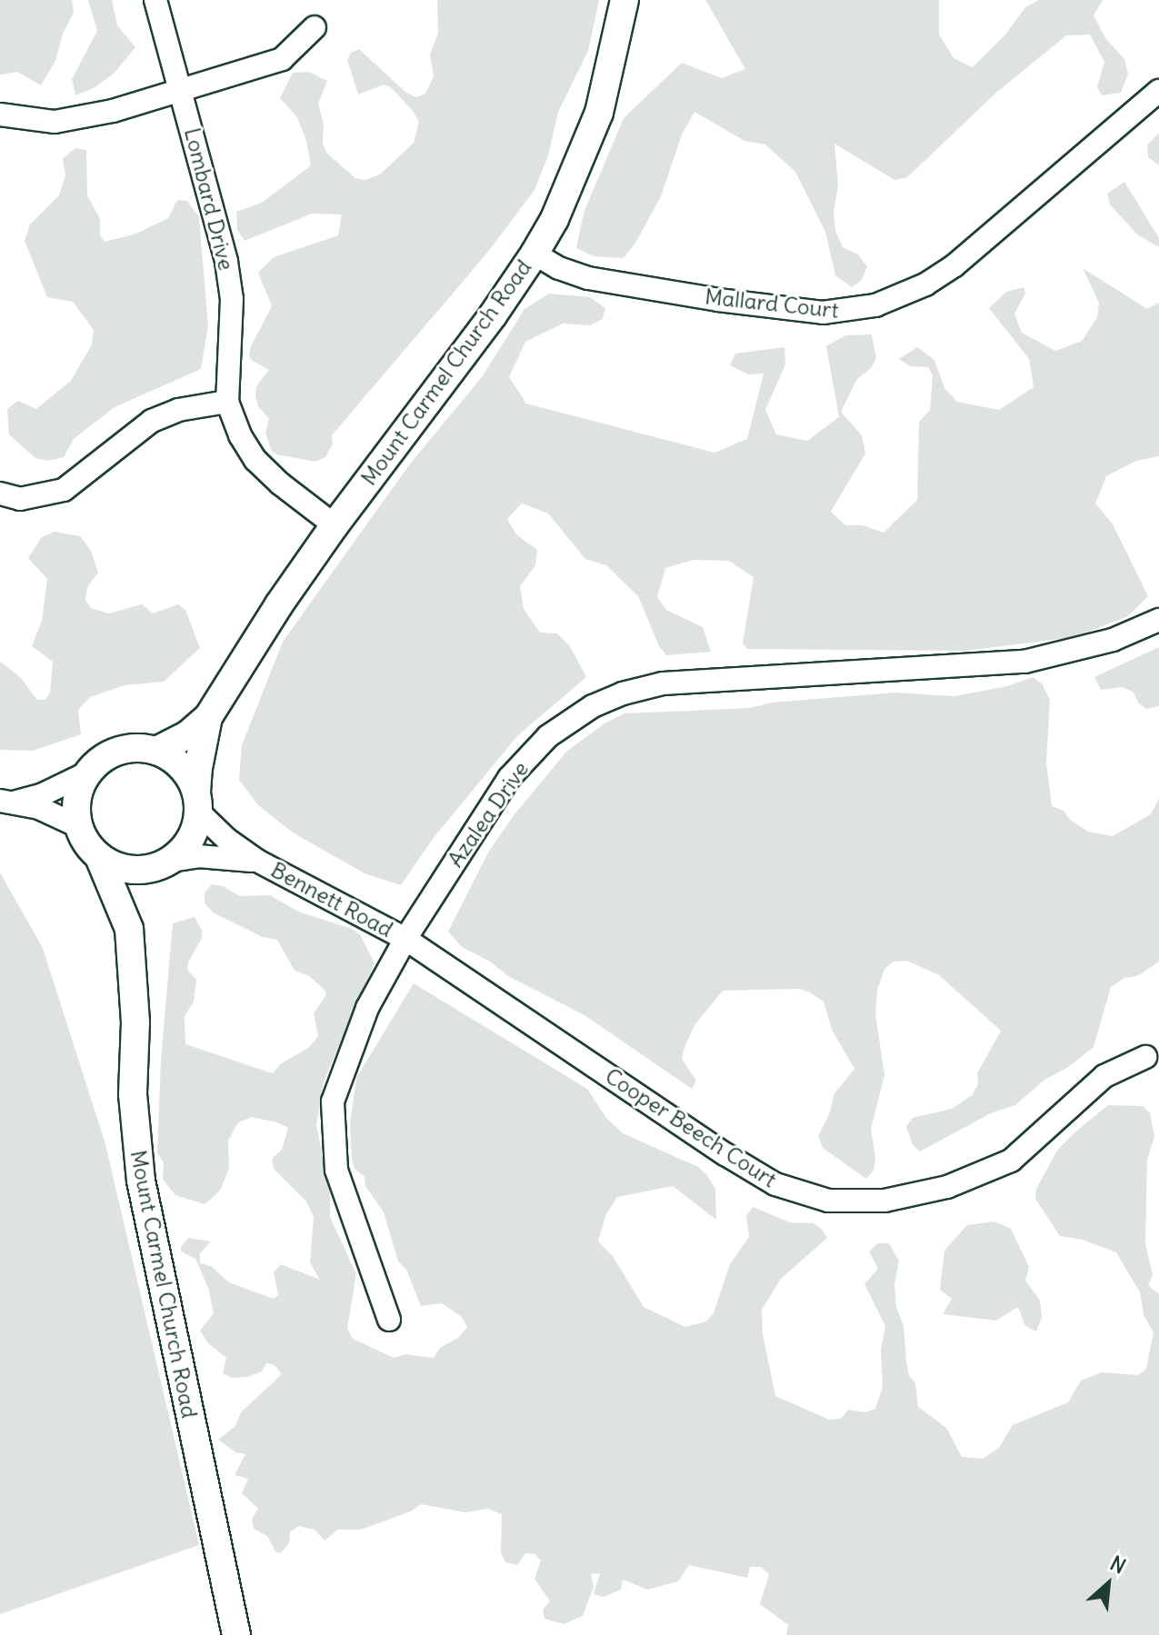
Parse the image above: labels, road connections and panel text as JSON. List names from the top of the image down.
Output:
{
  "streets": {
    "main road": ["Mount Carmel Church Road"],
    "street": [
      "Lombard Drive",
      "Mallard Court",
      "Azalea Drive",
      "Bennett Road",
      "Cooper Beech Court"
    ]
  },
  "crossings": [
    ["Mallard Court", "Mount Carmel Church Road"],
    ["Mount Carmel Church Road", "Bennett Road"],
    ["Azalea Drive", "Bennett Road"],
    ["Azalea Drive", "Cooper Beech Court"],
    ["Bennett Road", "Cooper Beech Court"]
  ],
  "north": "top right"
}
